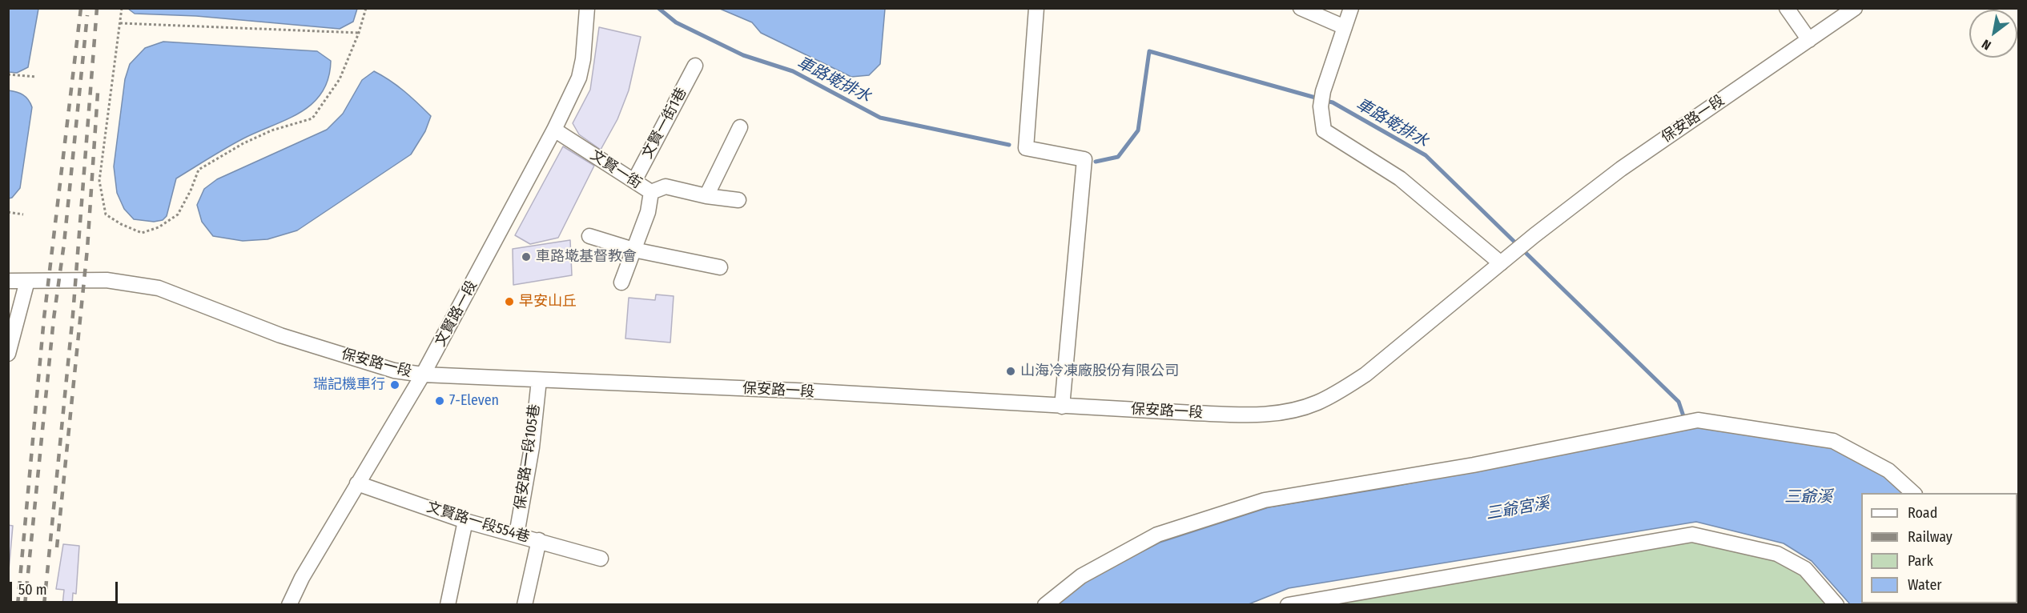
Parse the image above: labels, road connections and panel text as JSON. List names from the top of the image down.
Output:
{
  "streets": {
    "street": [
      "保安路一段",
      "文賢一街1巷",
      "文賢一街",
      "文賢路一段",
      "保安路一段105巷",
      "文賢路一段554巷"
    ]
  },
  "crossings": [
    ["保安路一段", "文賢路一段"],
    ["保安路一段", "保安路一段105巷"],
    ["文賢一街1巷", "文賢一街"],
    ["文賢一街", "文賢路一段"],
    ["文賢路一段", "文賢路一段554巷"],
    ["保安路一段105巷", "文賢路一段554巷"]
  ],
  "water": ["車路墘排水", "三爺溪", "三爺宮溪"],
  "places": [
    "車路墘基督教會",
    "早安山丘",
    "山海冷凍廠股份有限公司",
    "瑞記機車行",
    "7-Eleven"
  ],
  "legend": [
    "Road",
    "Railway",
    "Park",
    "Water"
  ],
  "scale_bar": "50 m",
  "north": "bottom left"
}
